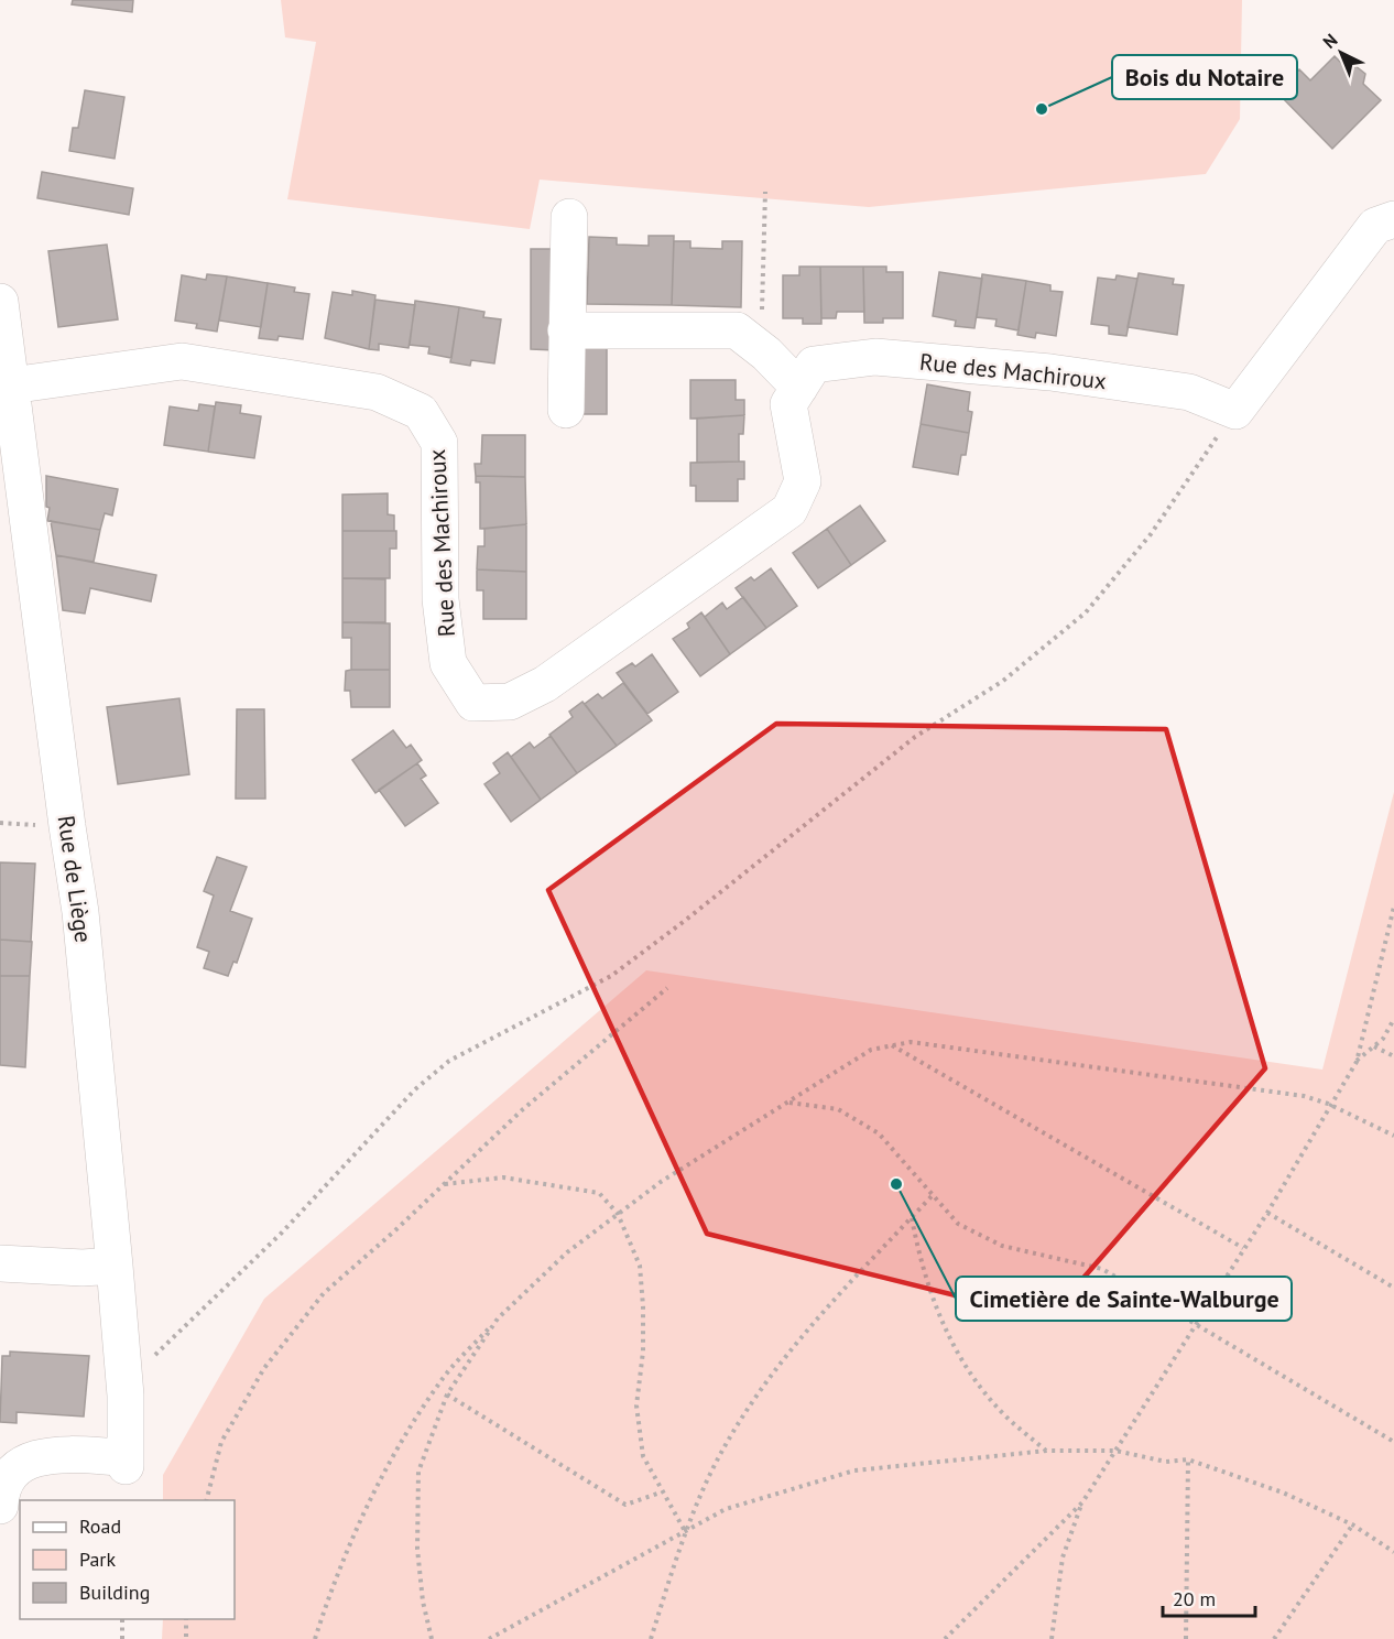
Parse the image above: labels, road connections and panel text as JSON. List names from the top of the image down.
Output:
{
  "streets": {
    "street": ["Rue des Machiroux", "Rue de Liège"]
  },
  "crossings": [
    ["Rue des Machiroux", "Rue de Liège"]
  ],
  "places": ["Bois du Notaire", "Cimetière de Sainte-Walburge"],
  "legend": ["Road", "Park", "Building"],
  "scale_bar": "20 m",
  "north": "top left"
}
